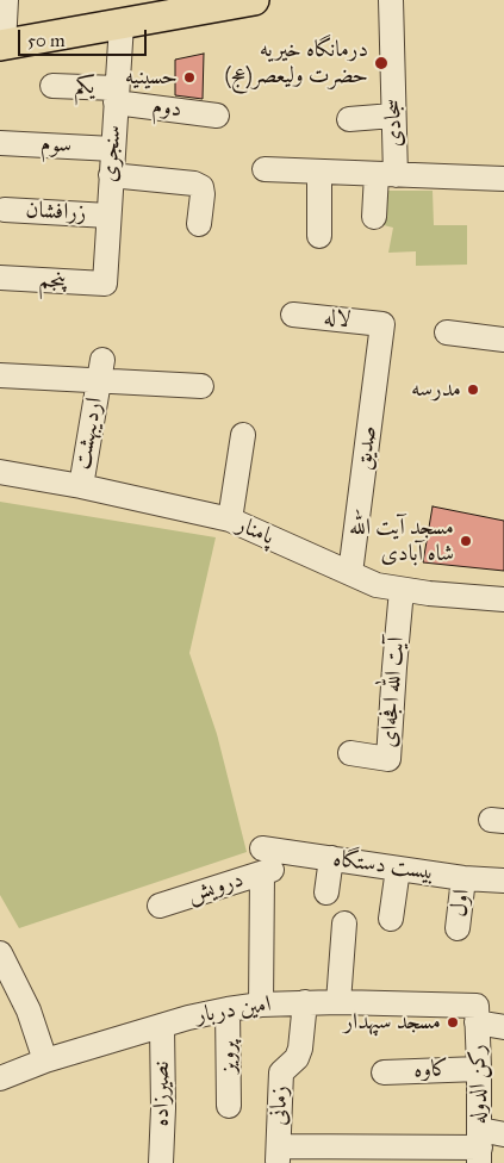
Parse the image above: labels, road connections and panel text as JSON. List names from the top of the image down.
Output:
{
  "streets": {
    "street": [
      "یکم",
      "دوم",
      "سجادی",
      "سوم",
      "سنجری",
      "زرافشان",
      "پنجم",
      "لاله",
      "اردیبهشت",
      "صدیق",
      "پامنار",
      "آیت الله افجه‌ای",
      "بیست دستگاه",
      "درویش",
      "اول",
      "امین دربار",
      "پرویز",
      "کاوه",
      "رکن الدوله",
      "نصیرزاده",
      "زمانی"
    ]
  },
  "crossings": [
    ["یکم", "دوم"],
    ["یکم", "سنجری"],
    ["دوم", "سنجری"],
    ["سوم", "سنجری"],
    ["سنجری", "زرافشان"],
    ["سنجری", "پنجم"],
    ["لاله", "صدیق"],
    ["اردیبهشت", "پامنار"],
    ["صدیق", "پامنار"],
    ["پامنار", "آیت الله افجه‌ای"],
    ["بیست دستگاه", "اول"],
    ["درویش", "امین دربار"],
    ["امین دربار", "پرویز"],
    ["امین دربار", "رکن الدوله"],
    ["امین دربار", "نصیرزاده"],
    ["امین دربار", "زمانی"],
    ["کاوه", "رکن الدوله"],
    ["رکن الدوله", "زمانی"]
  ],
  "places": [
    "درمانگاه خیریه حضرت ولیعصر(عج)",
    "حسینیه",
    "مدرسه",
    "مسجد آیت الله شاه آبادی",
    "مسجد سپهدار"
  ],
  "scale_bar": "50 m"
}
